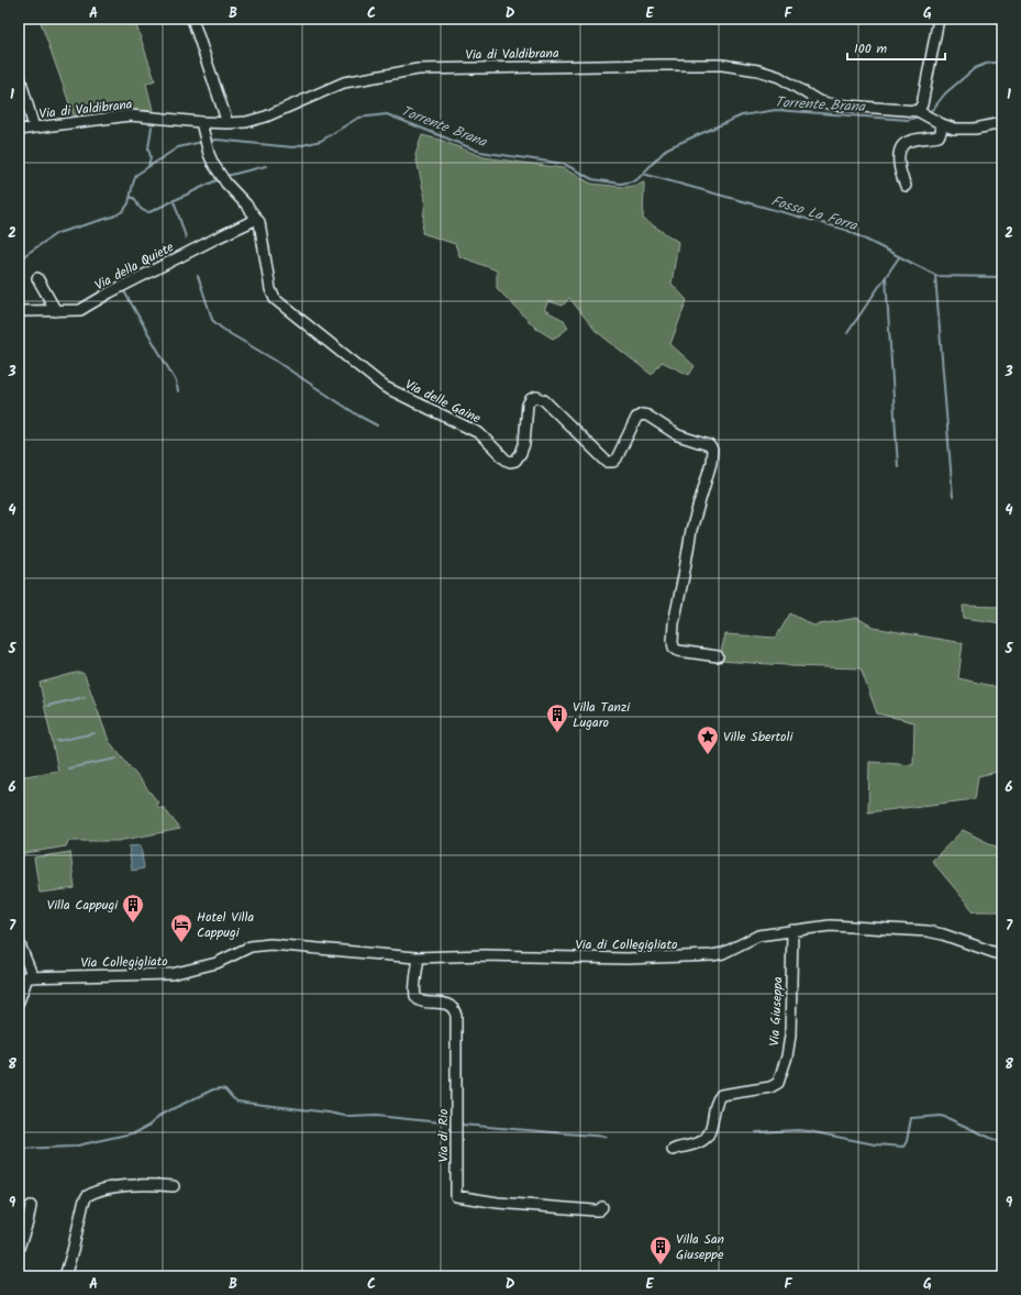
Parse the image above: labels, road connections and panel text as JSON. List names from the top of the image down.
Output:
{
  "streets": {
    "street": [
      "Via di Valdibrana",
      "Via della Quiete",
      "Via delle Gaine",
      "Via di Collegigliato",
      "Via Collegigliato",
      "Via Giuseppa",
      "Via di Rio"
    ]
  },
  "crossings": [
    ["Via di Valdibrana", "Via delle Gaine"],
    ["Via della Quiete", "Via delle Gaine"],
    ["Via di Collegigliato", "Via Collegigliato"],
    ["Via di Collegigliato", "Via Giuseppa"],
    ["Via di Collegigliato", "Via di Rio"]
  ],
  "water": ["Torrente Brana", "Fosso La Forra"],
  "places": {
    "building": ["Villa Tanzi Lugaro", "Villa Cappugi", "Villa San Giuseppe"],
    "place": ["Ville Sbertoli"],
    "hotel": ["Hotel Villa Cappugi"]
  },
  "scale_bar": "100 m",
  "grid": {
    "columns": [
      "A",
      "B",
      "C",
      "D",
      "E",
      "F",
      "G"
    ],
    "rows": [
      "1",
      "2",
      "3",
      "4",
      "5",
      "6",
      "7",
      "8",
      "9"
    ]
  }
}
